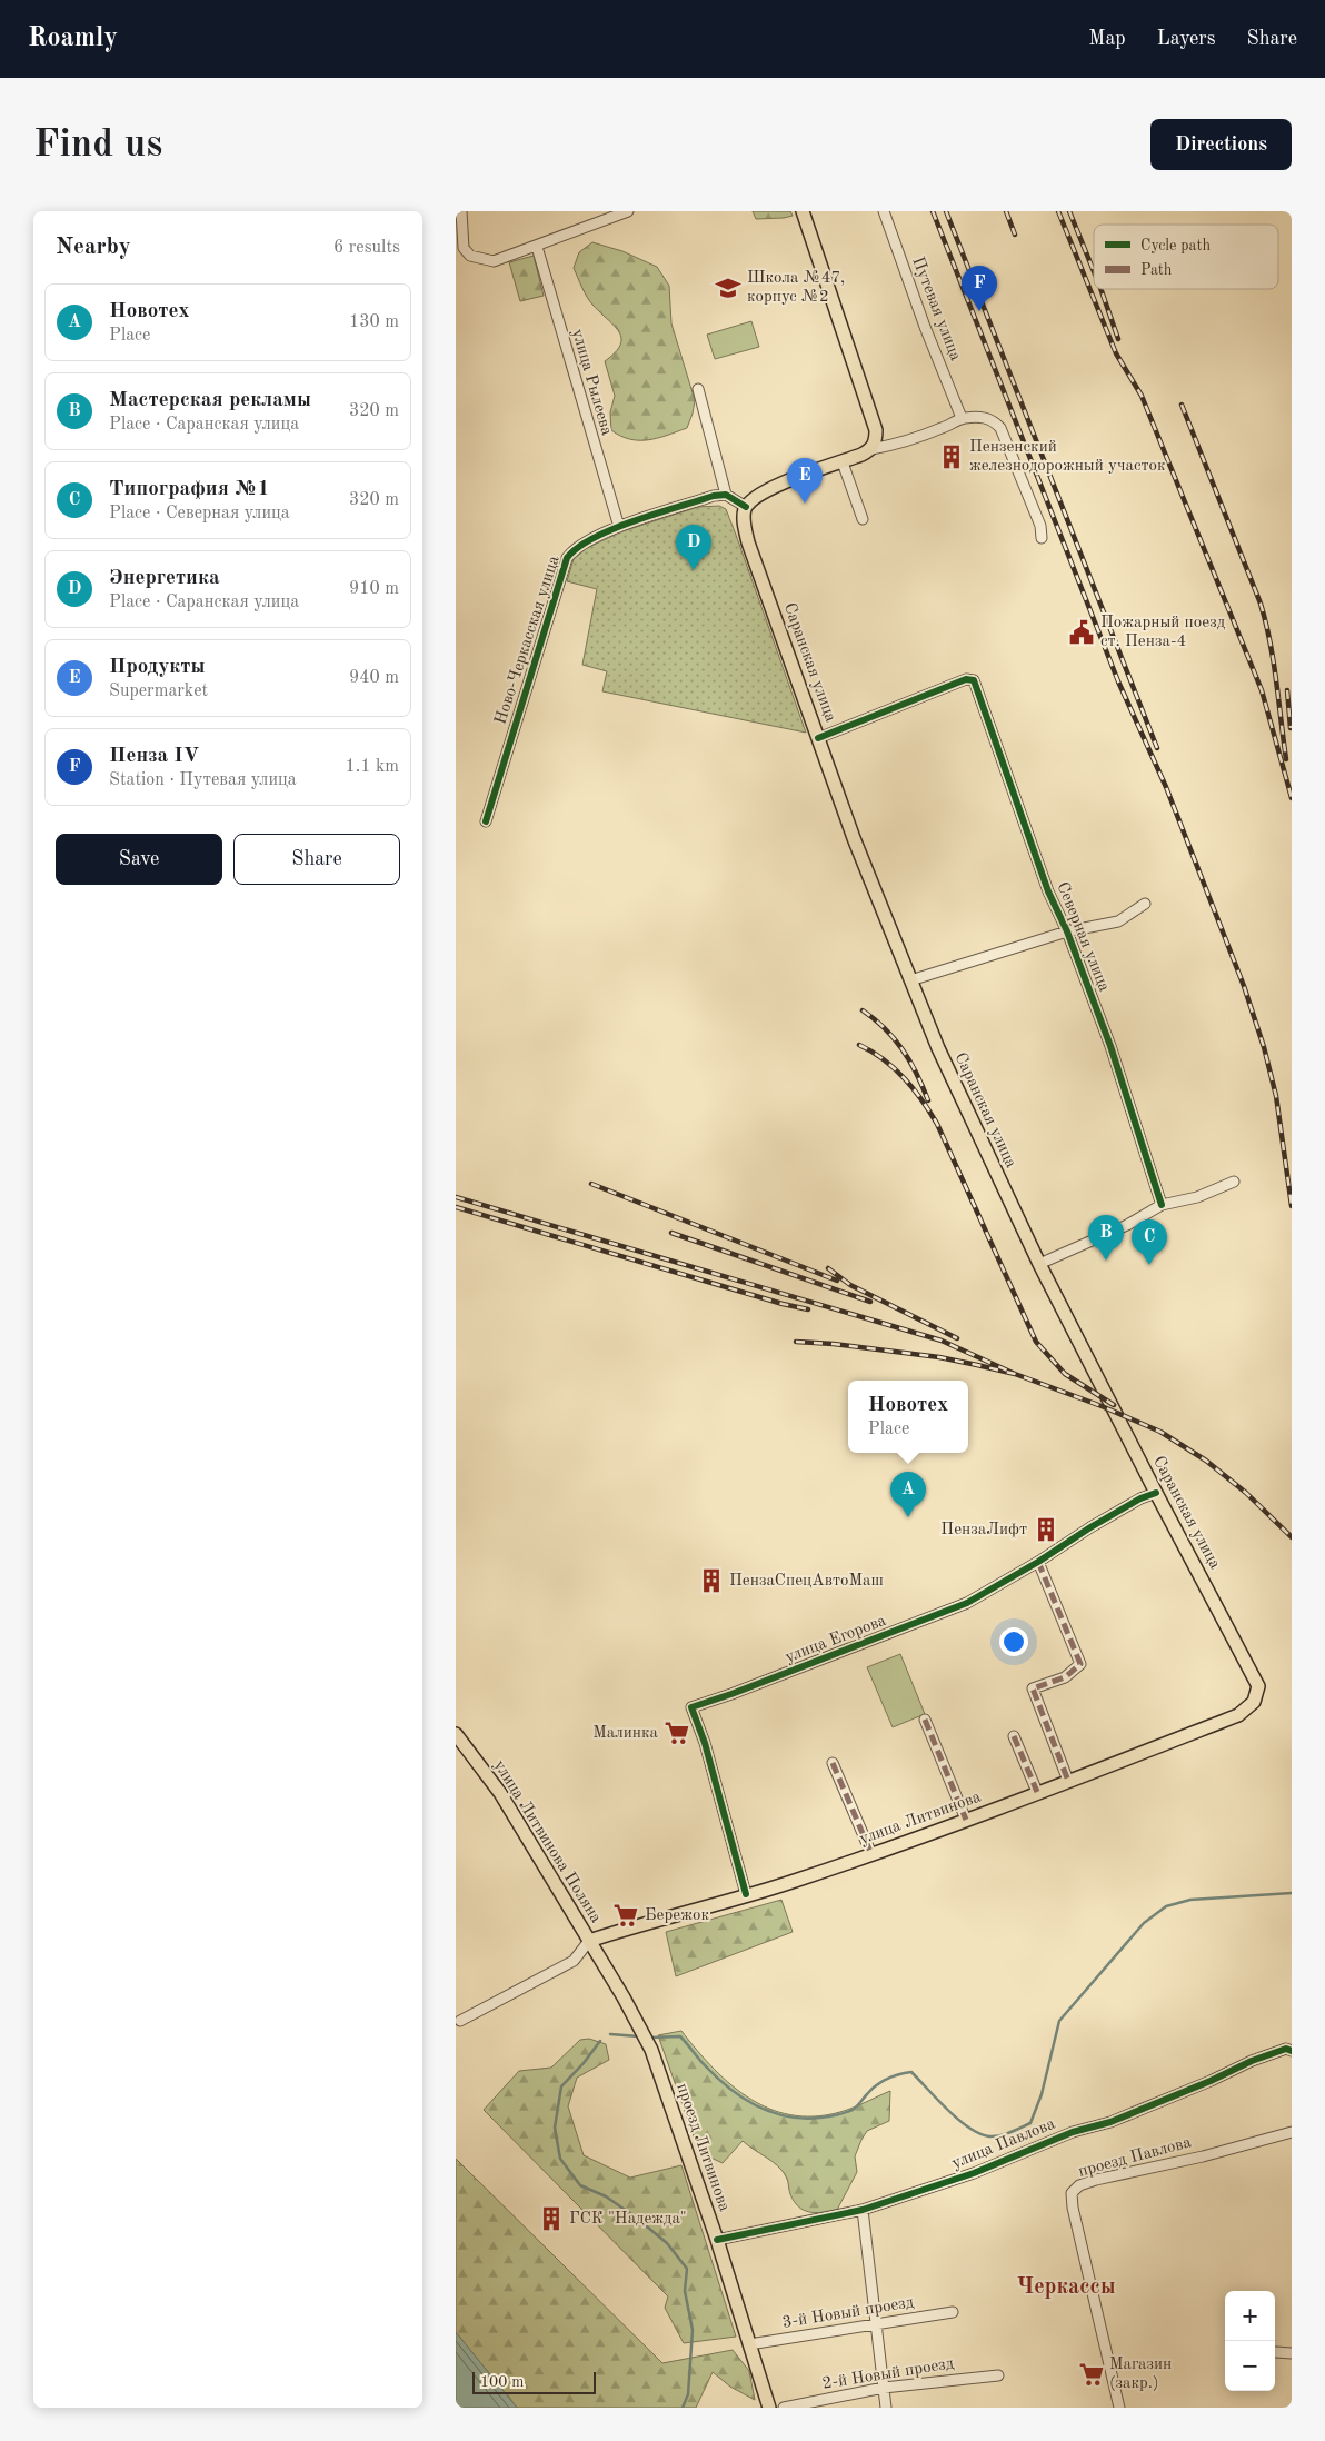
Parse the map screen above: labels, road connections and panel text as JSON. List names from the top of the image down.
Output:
{
  "streets": {
    "main road": [
      "Саранская улица",
      "улица Литвинова",
      "улица Литвинова Поляна",
      "проезд Литвинова"
    ],
    "street": [
      "Путевая улица",
      "улица Рылеева",
      "Ново-Черкасская улица",
      "Северная улица",
      "улица Егорова",
      "улица Павлова",
      "проезд Павлова",
      "3-й Новый проезд",
      "2-й Новый проезд"
    ]
  },
  "crossings": [
    ["улица Рылеева", "Ново-Черкасская улица"],
    ["Саранская улица", "Северная улица"],
    ["Саранская улица", "улица Егорова"],
    ["Саранская улица", "улица Литвинова"],
    ["улица Егорова", "улица Литвинова"],
    ["улица Литвинова", "улица Литвинова Поляна"],
    ["улица Литвинова", "проезд Литвинова"],
    ["улица Литвинова Поляна", "проезд Литвинова"],
    ["улица Павлова", "проезд Литвинова"],
    ["проезд Литвинова", "3-й Новый проезд"]
  ],
  "districts": ["Черкассы"],
  "places": {
    "school or university": ["Школа №47, корпус №2"],
    "building": [
      "Пензенский железнодорожный участок",
      "ПензаЛифт",
      "ПензаСпецАвтоМаш",
      "ГСК \"Надежда\""
    ],
    "public building": ["Пожарный поезд ст. Пенза-4"],
    "supermarket": ["Малинка", "Бережок", "Магазин (закр.)"]
  },
  "legend": ["Cycle path", "Path"],
  "scale_bar": "100 m",
  "page": {
    "header": "Roamly",
    "nav": ["Map", "Layers", "Share"],
    "buttons": [
      "Directions",
      ["Save", "Share"]
    ],
    "title": "Find us",
    "heading": ["Nearby", "6 results"],
    "pins": [
      "F",
      "E",
      "D",
      "B",
      "C",
      "A"
    ],
    "list": [
      {
        "mark": "A",
        "name": "Новотех",
        "note": "Place",
        "value": "130 m"
      },
      {
        "mark": "B",
        "name": "Мастерская рекламы",
        "note": "Place · Саранская улица",
        "value": "320 m"
      },
      {
        "mark": "C",
        "name": "Типография №1",
        "note": "Place · Северная улица",
        "value": "320 m"
      },
      {
        "mark": "D",
        "name": "Энергетика",
        "note": "Place · Саранская улица",
        "value": "910 m"
      },
      {
        "mark": "E",
        "name": "Продукты",
        "note": "Supermarket",
        "value": "940 m"
      },
      {
        "mark": "F",
        "name": "Пенза IV",
        "note": "Station · Путевая улица",
        "value": "1.1 km"
      }
    ],
    "popup": ["Новотех", "Place"],
    "map_buttons": ["+", "−"],
    "scale": "100 m"
  }
}
